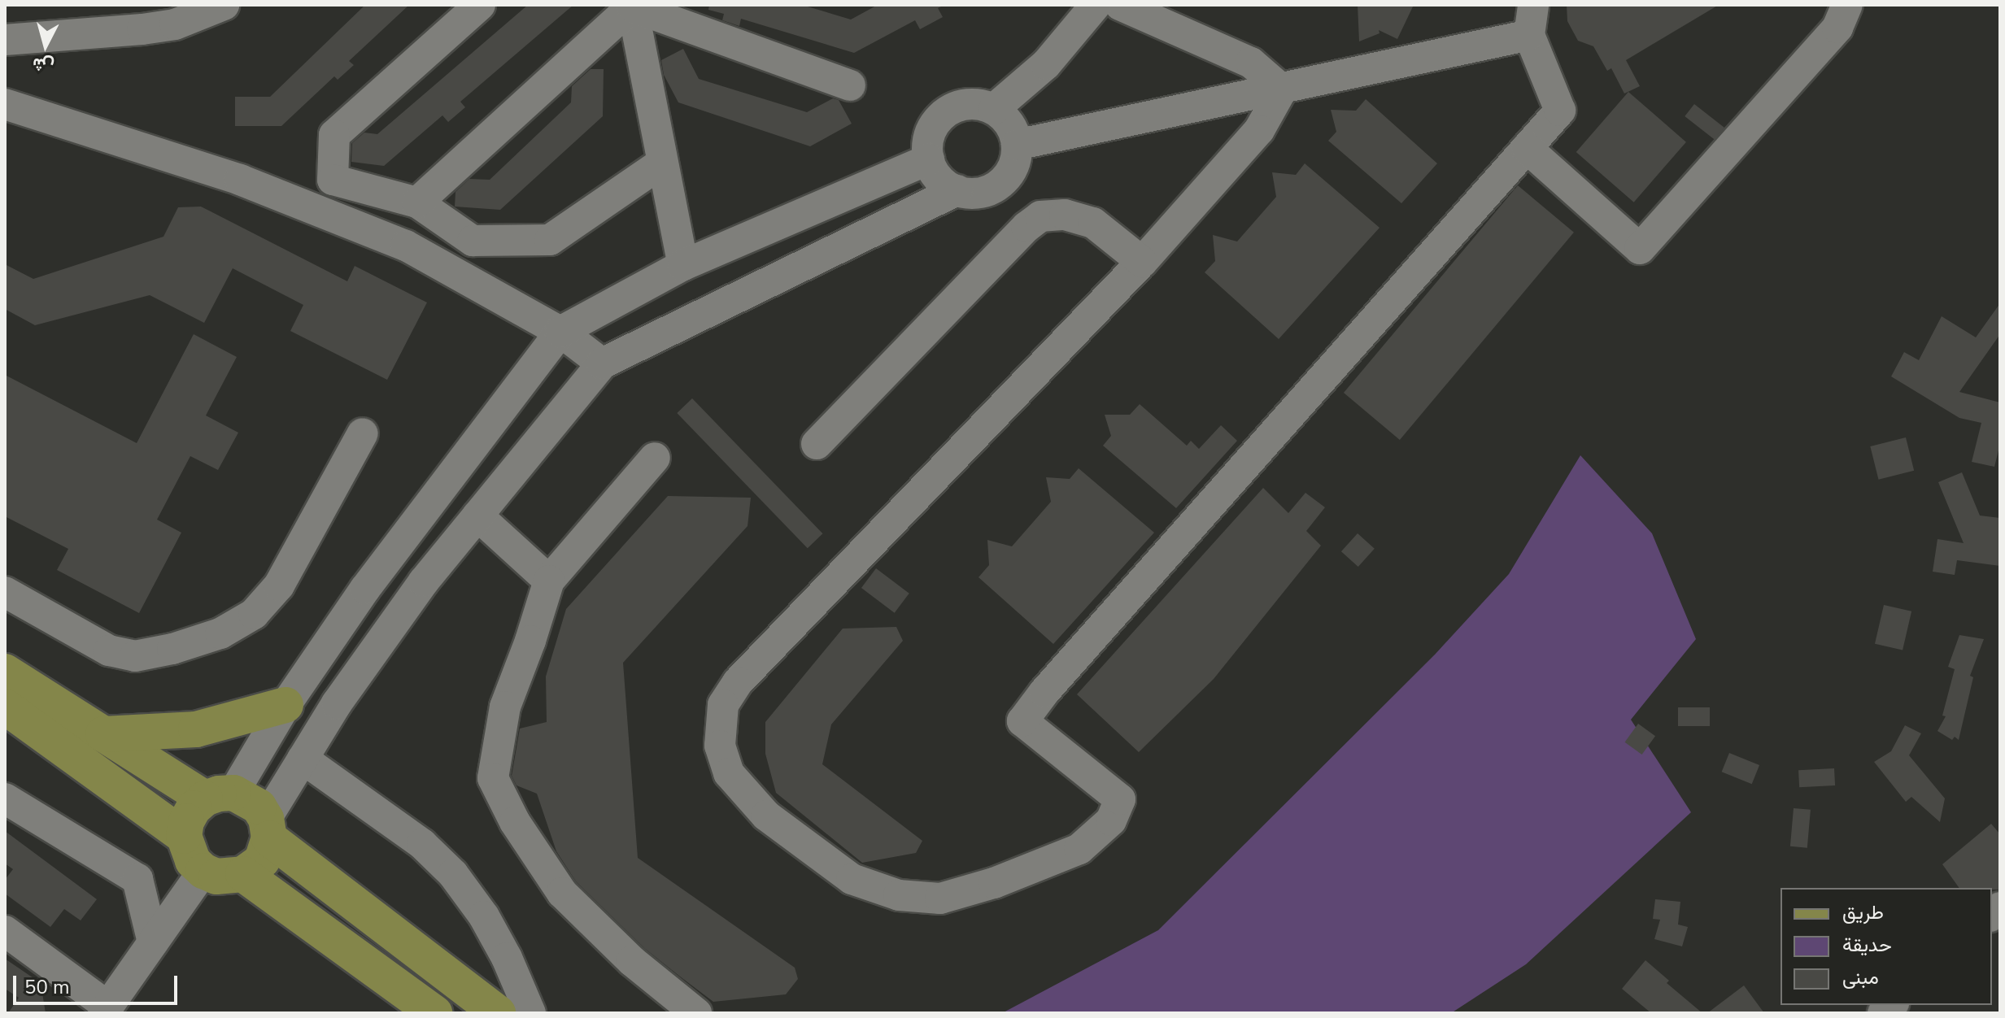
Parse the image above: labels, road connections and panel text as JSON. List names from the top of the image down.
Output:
{
  "legend": ["طريق", "حديقة", "مبنى"],
  "scale_bar": "50 m",
  "north": "bottom"
}
